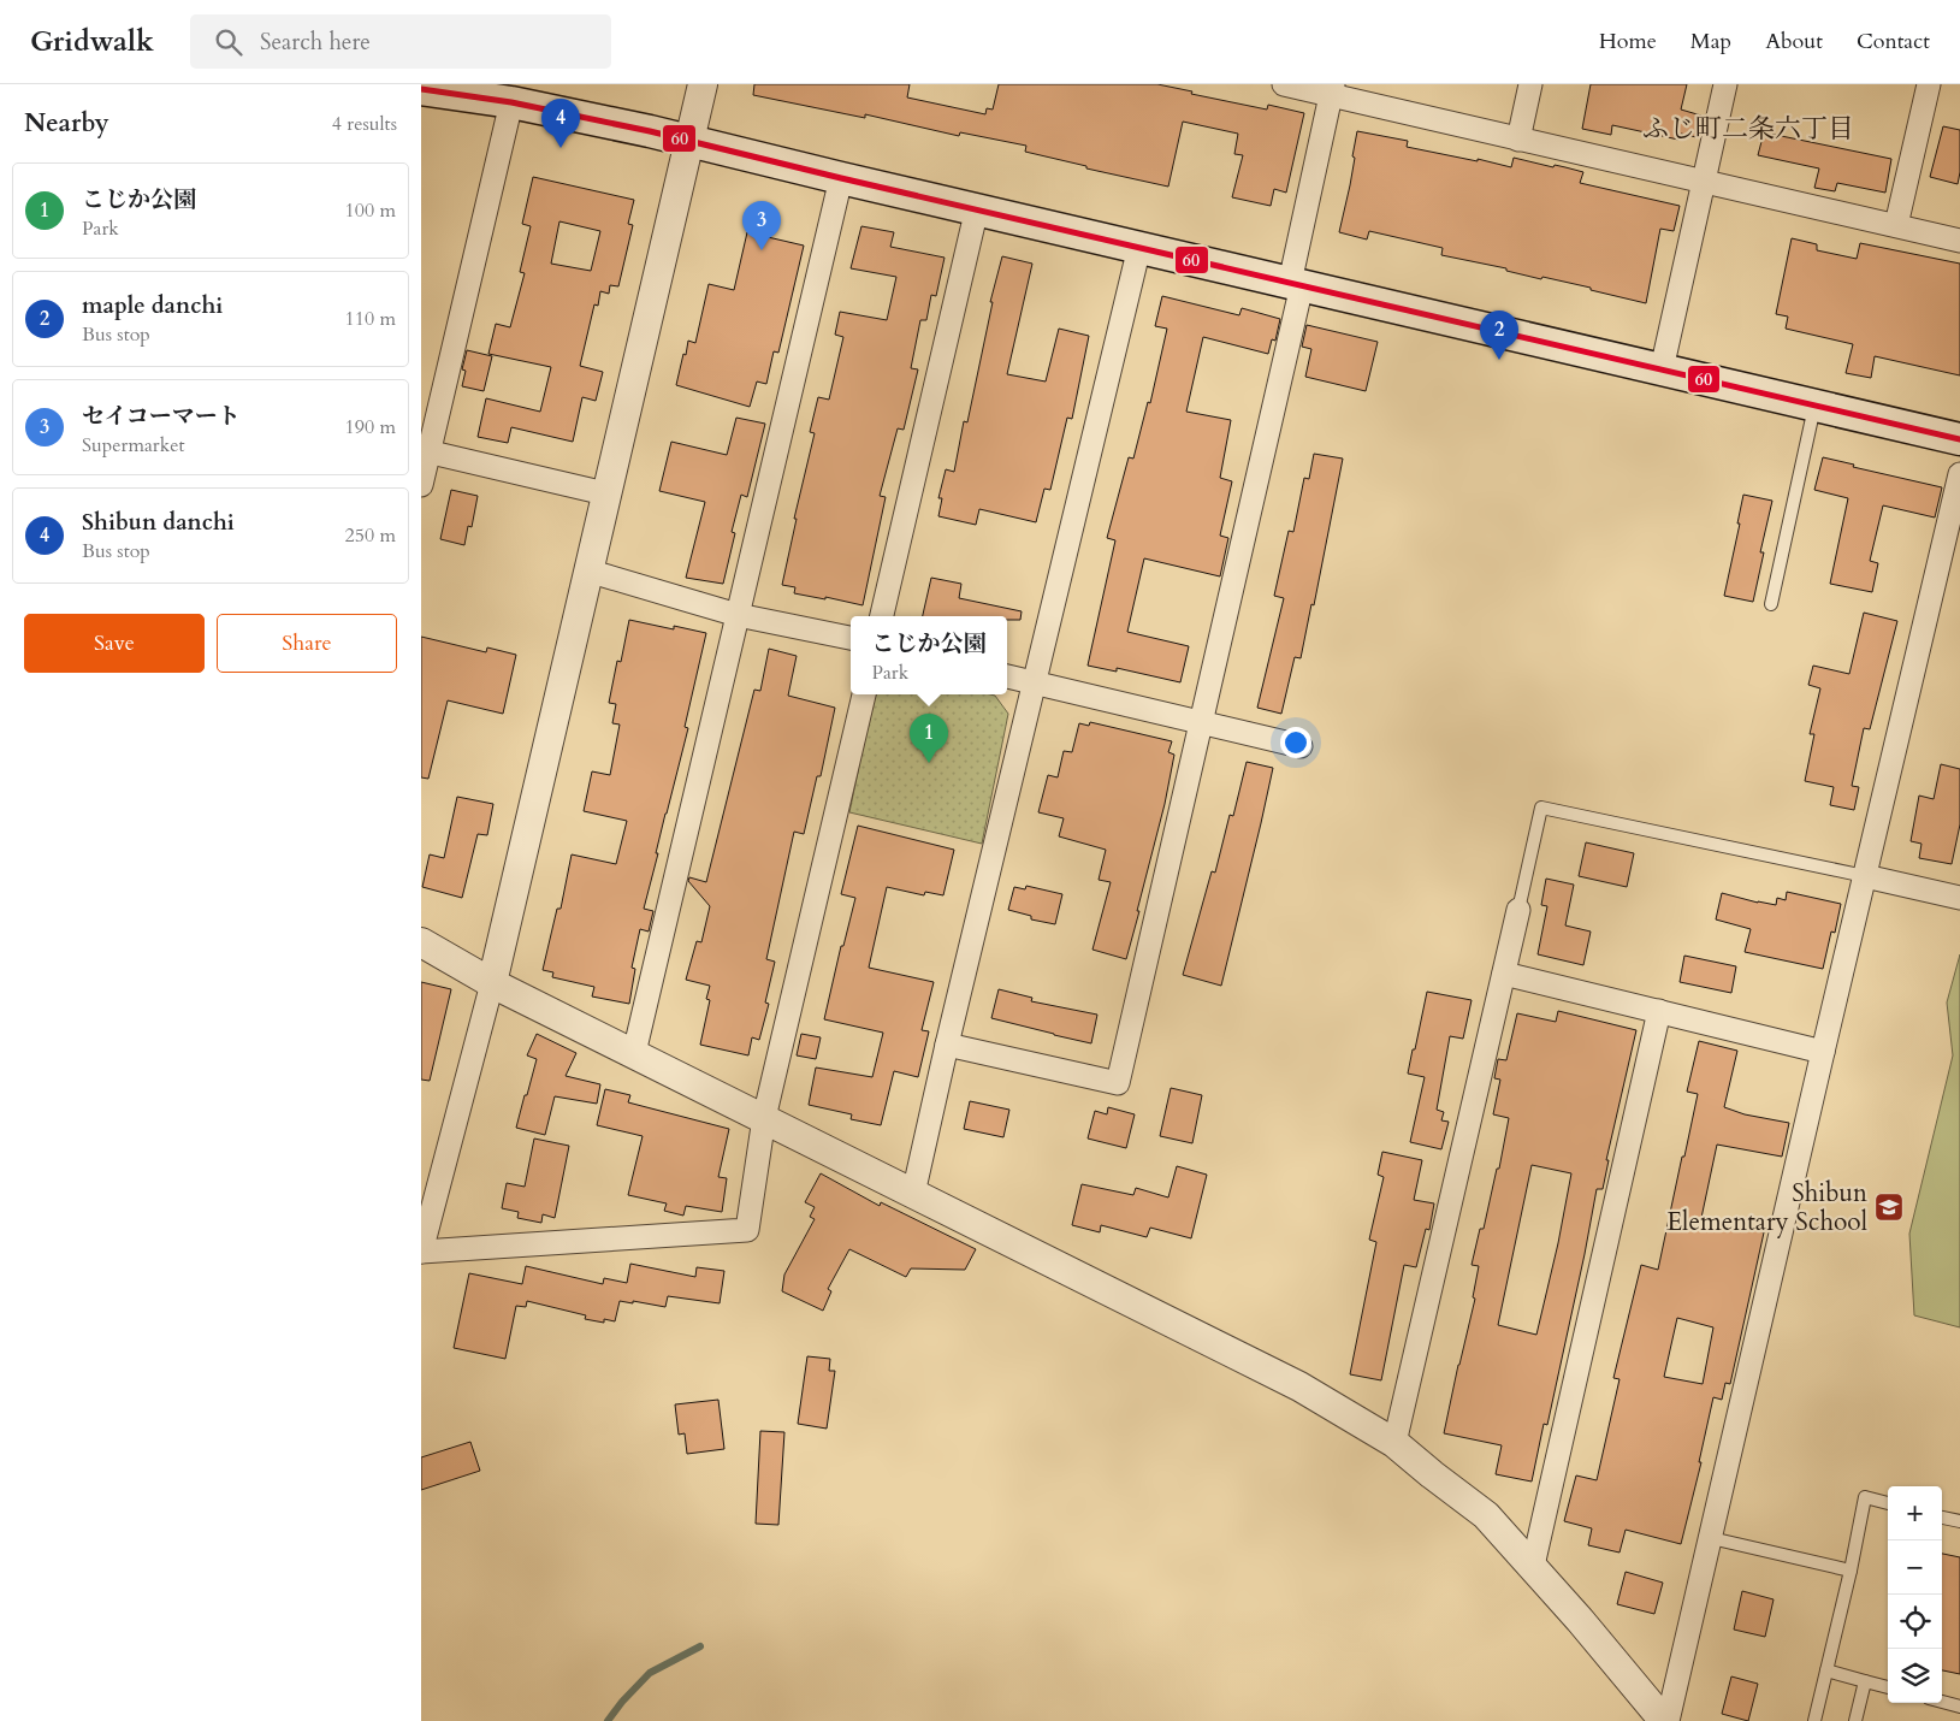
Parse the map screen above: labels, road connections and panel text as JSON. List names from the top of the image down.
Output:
{
  "districts": ["ふじ町二条六丁目"],
  "places": {
    "school or university": ["Shibun Elementary School"]
  },
  "lines": ["transit line 60"],
  "page": {
    "header": "Gridwalk",
    "search": "Search here",
    "nav": [
      "Home",
      "Map",
      "About",
      "Contact"
    ],
    "heading": ["Nearby", "4 results"],
    "pins": [
      "4",
      "3",
      "2",
      "1"
    ],
    "list": [
      {
        "mark": "1",
        "name": "こじか公園",
        "note": "Park",
        "value": "100 m"
      },
      {
        "mark": "2",
        "name": "maple danchi",
        "note": "Bus stop",
        "value": "110 m"
      },
      {
        "mark": "3",
        "name": "セイコーマート",
        "note": "Supermarket",
        "value": "190 m"
      },
      {
        "mark": "4",
        "name": "Shibun danchi",
        "note": "Bus stop",
        "value": "250 m"
      }
    ],
    "buttons": ["Save", "Share"],
    "popup": ["こじか公園", "Park"],
    "map_buttons": ["+", "−"]
  }
}
